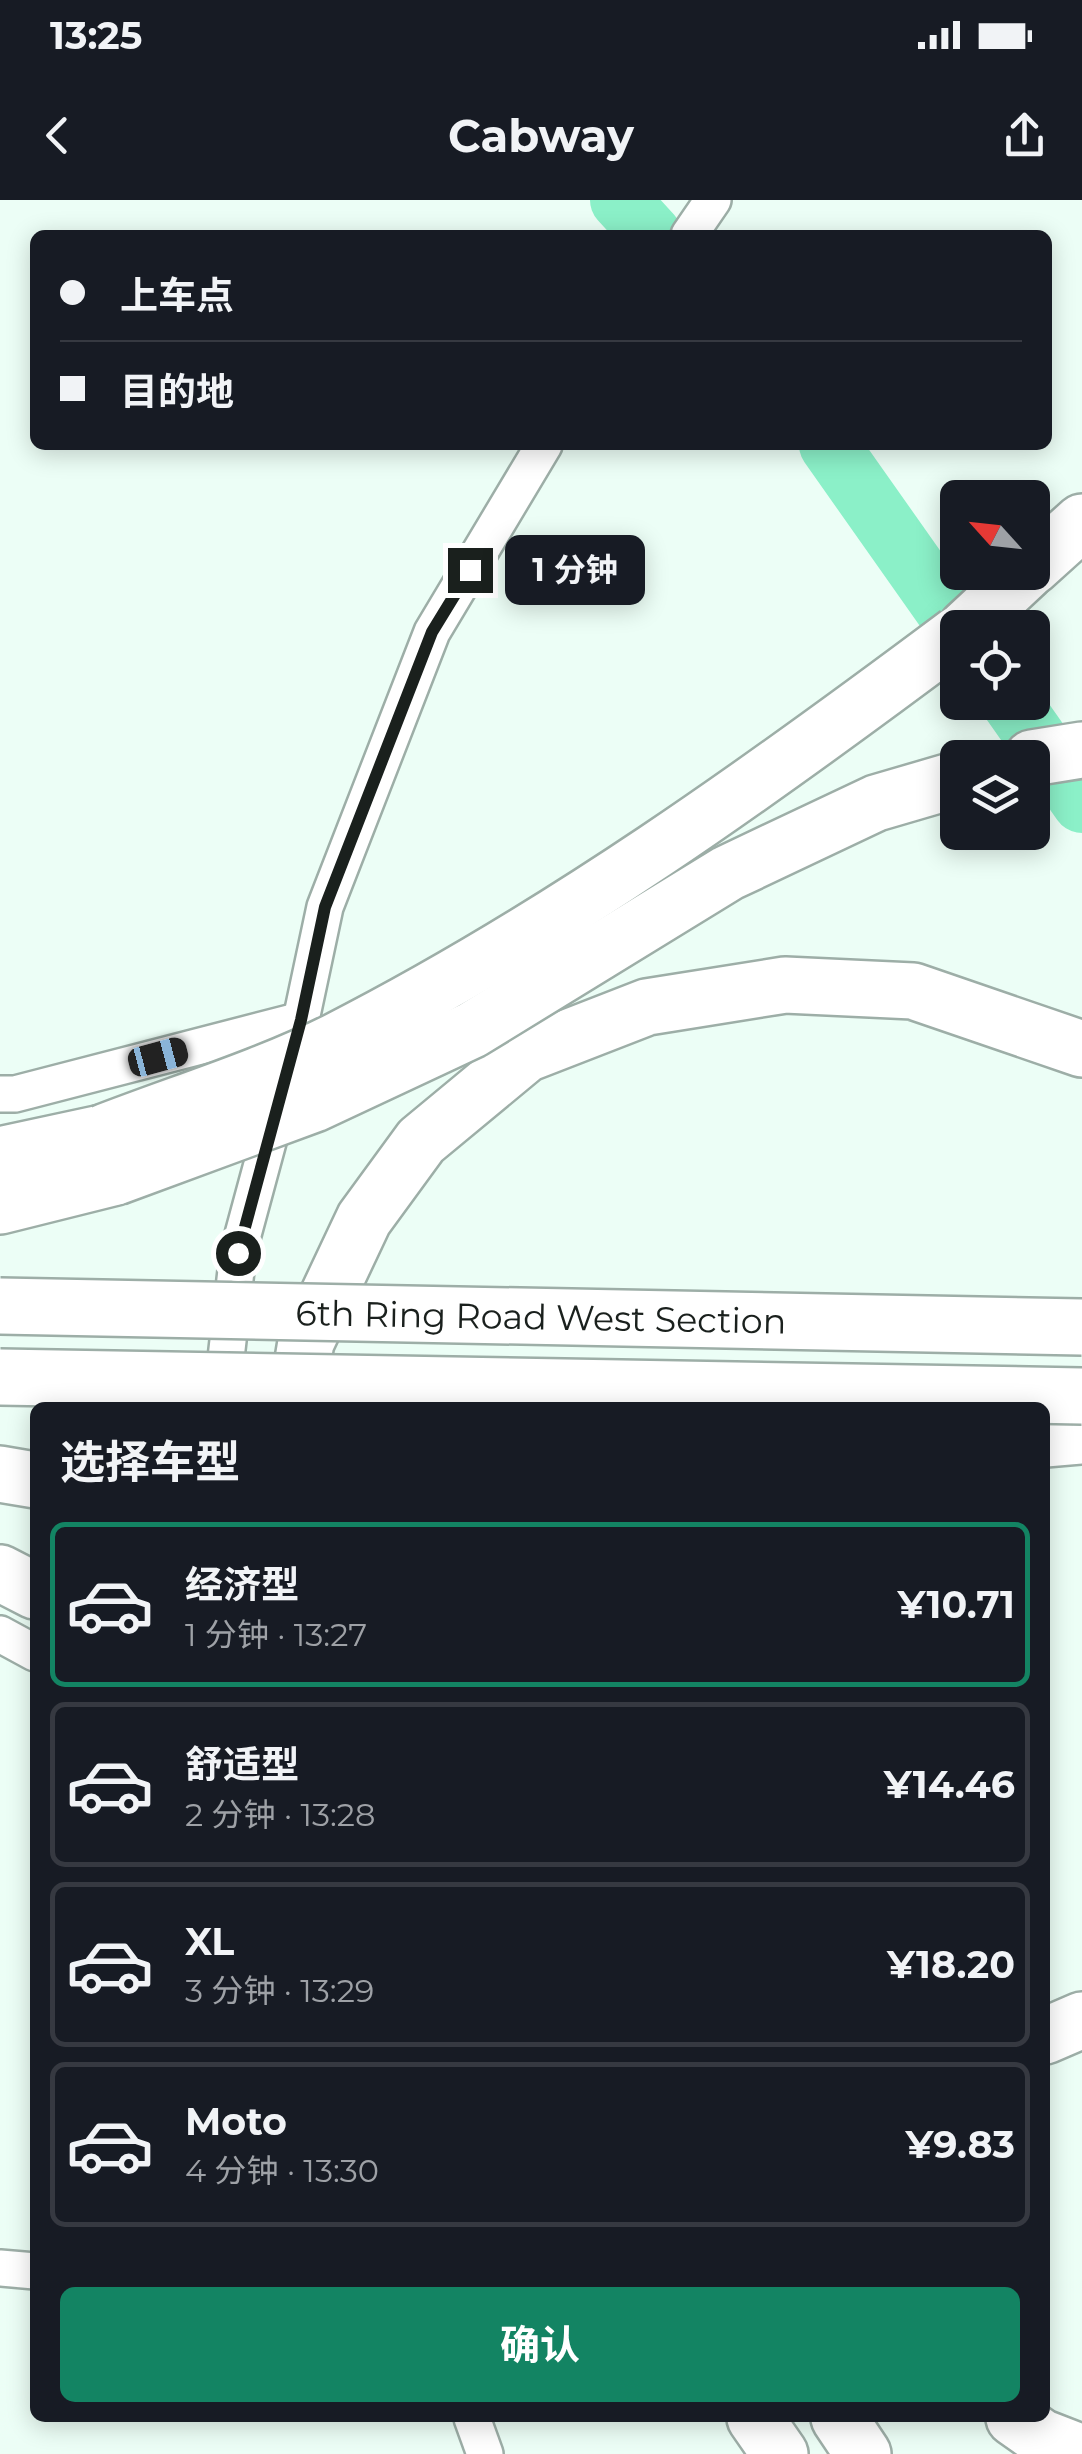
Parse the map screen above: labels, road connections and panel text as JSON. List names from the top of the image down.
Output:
{
  "streets": {
    "highway": ["6th Ring Road West Section"]
  },
  "north": "top left",
  "page": {
    "status": "13:25",
    "header": "Cabway",
    "banner": ["上车点", "目的地"],
    "bubble": "1 分钟",
    "heading": "选择车型",
    "list": [
      {
        "name": "经济型",
        "note": "1 分钟 · 13:27",
        "value": "¥10.71"
      },
      {
        "name": "舒适型",
        "note": "2 分钟 · 13:28",
        "value": "¥14.46"
      },
      {
        "name": "XL",
        "note": "3 分钟 · 13:29",
        "value": "¥18.20"
      },
      {
        "name": "Moto",
        "note": "4 分钟 · 13:30",
        "value": "¥9.83"
      }
    ],
    "buttons": "确认"
  }
}
